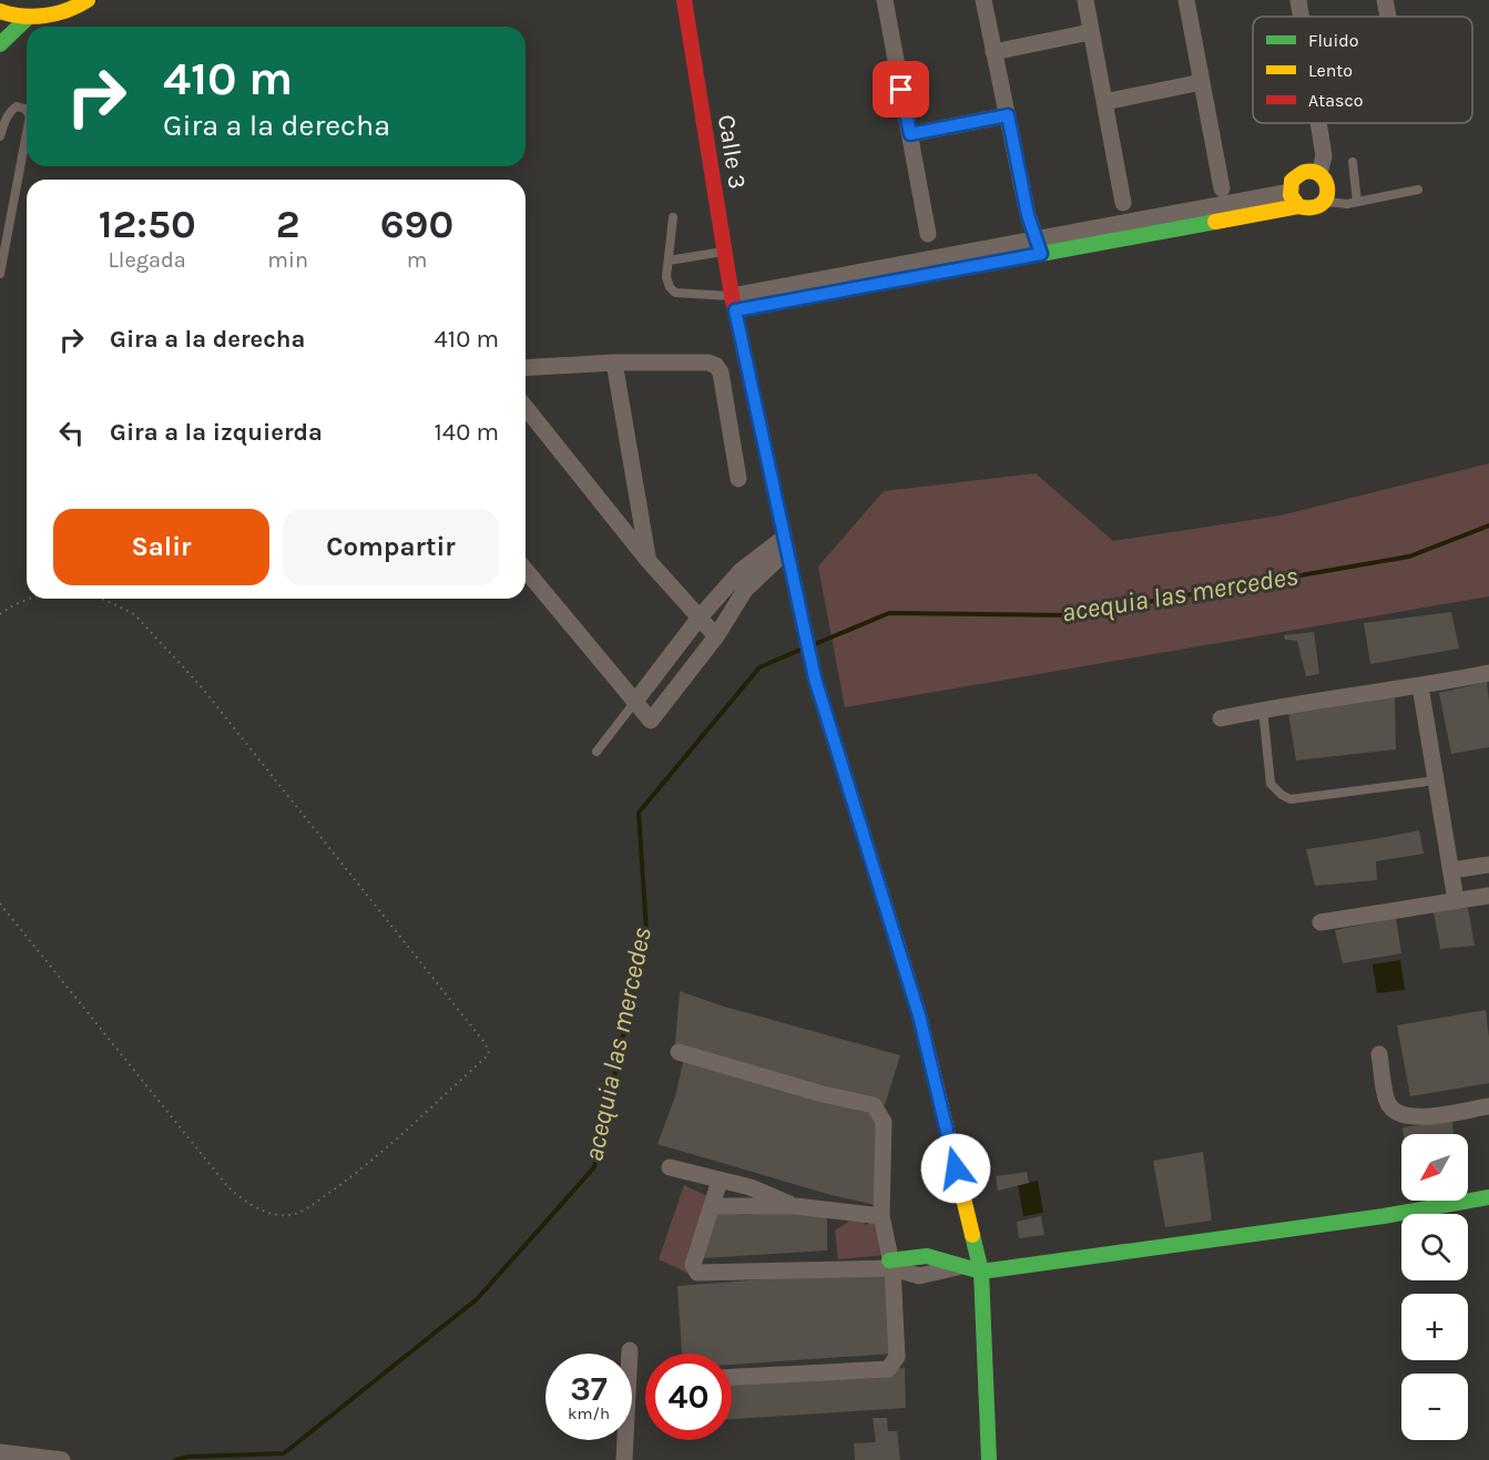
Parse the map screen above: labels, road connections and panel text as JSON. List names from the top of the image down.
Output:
{
  "streets": {
    "main road": ["Calle 3"]
  },
  "water": ["acequia las mercedes"],
  "legend": ["Fluido", "Lento", "Atasco"],
  "north": "bottom left",
  "page": {
    "turn": ["410 m", "Gira a la derecha"],
    "eta": [
      "12:50",
      "Llegada",
      "2",
      "min",
      "690",
      "m"
    ],
    "list": [
      {
        "name": "Gira a la derecha",
        "value": "410 m"
      },
      {
        "name": "Gira a la izquierda",
        "value": "140 m"
      }
    ],
    "buttons": ["Salir", "Compartir"],
    "map_buttons": ["+", "−"],
    "speed": "37 km/h",
    "limit": "40"
  }
}
